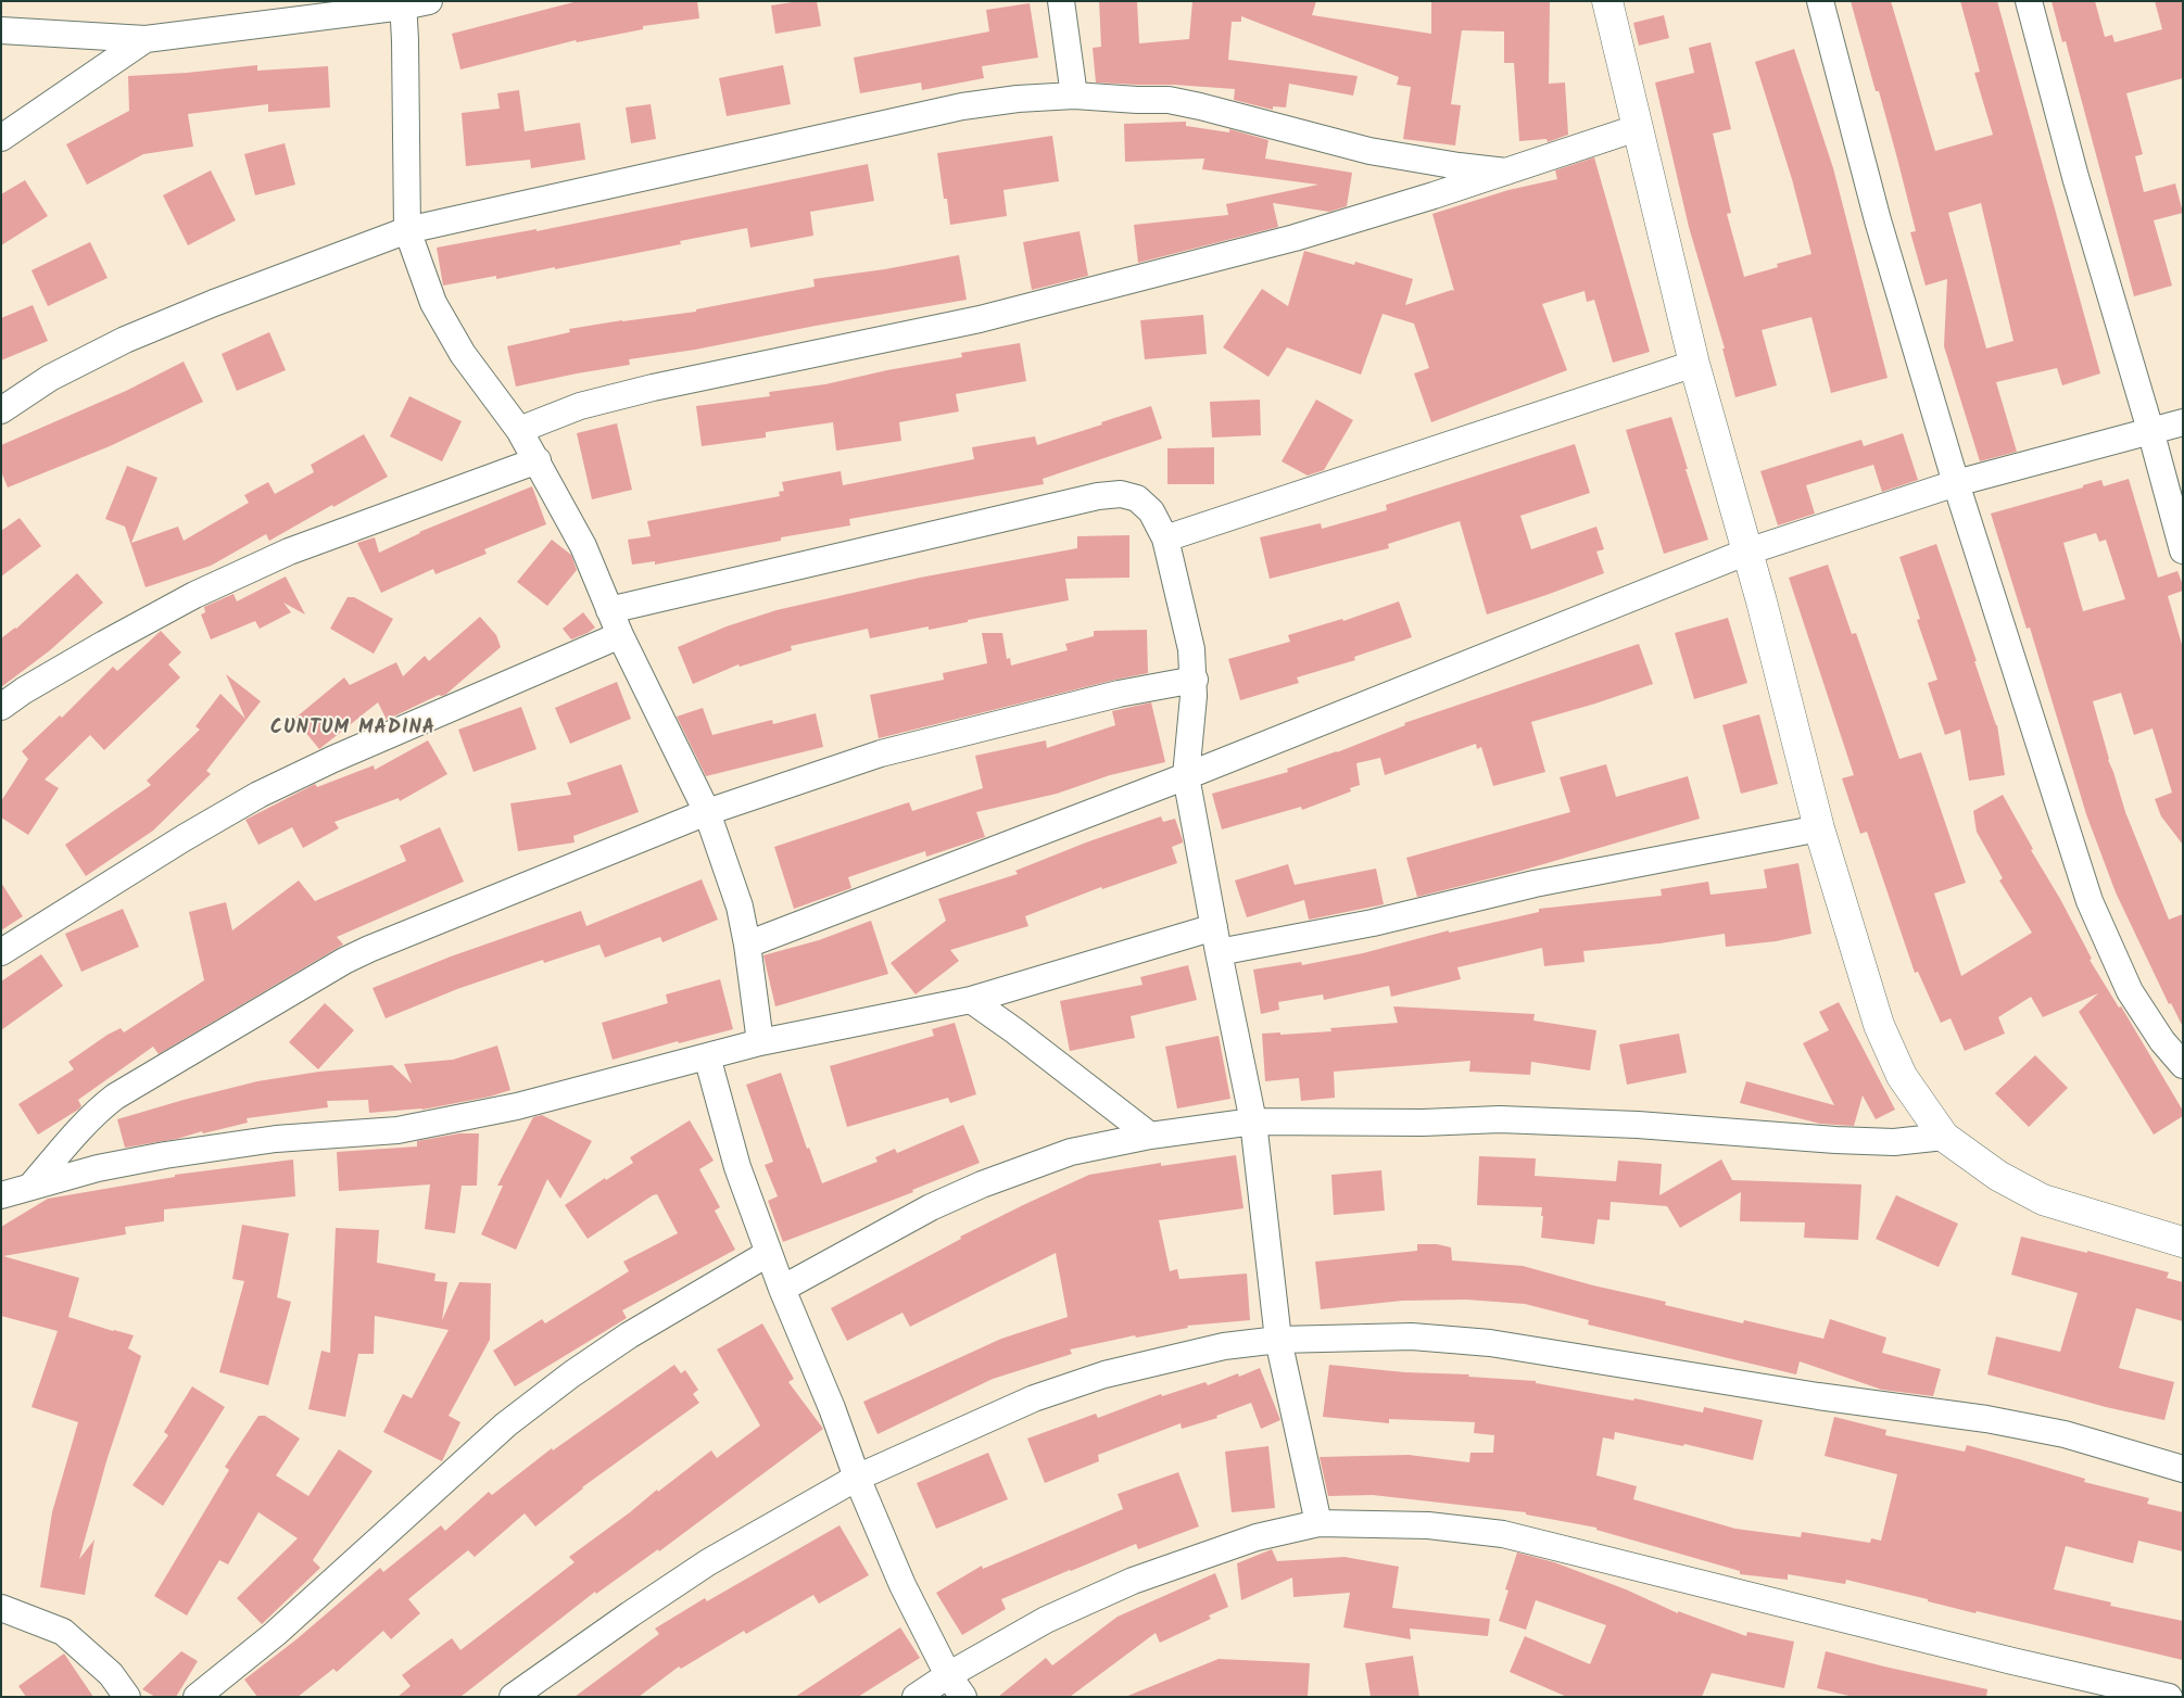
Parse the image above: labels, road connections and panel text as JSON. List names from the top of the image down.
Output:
{
  "districts": ["CUNTUM MADINA"]
}
